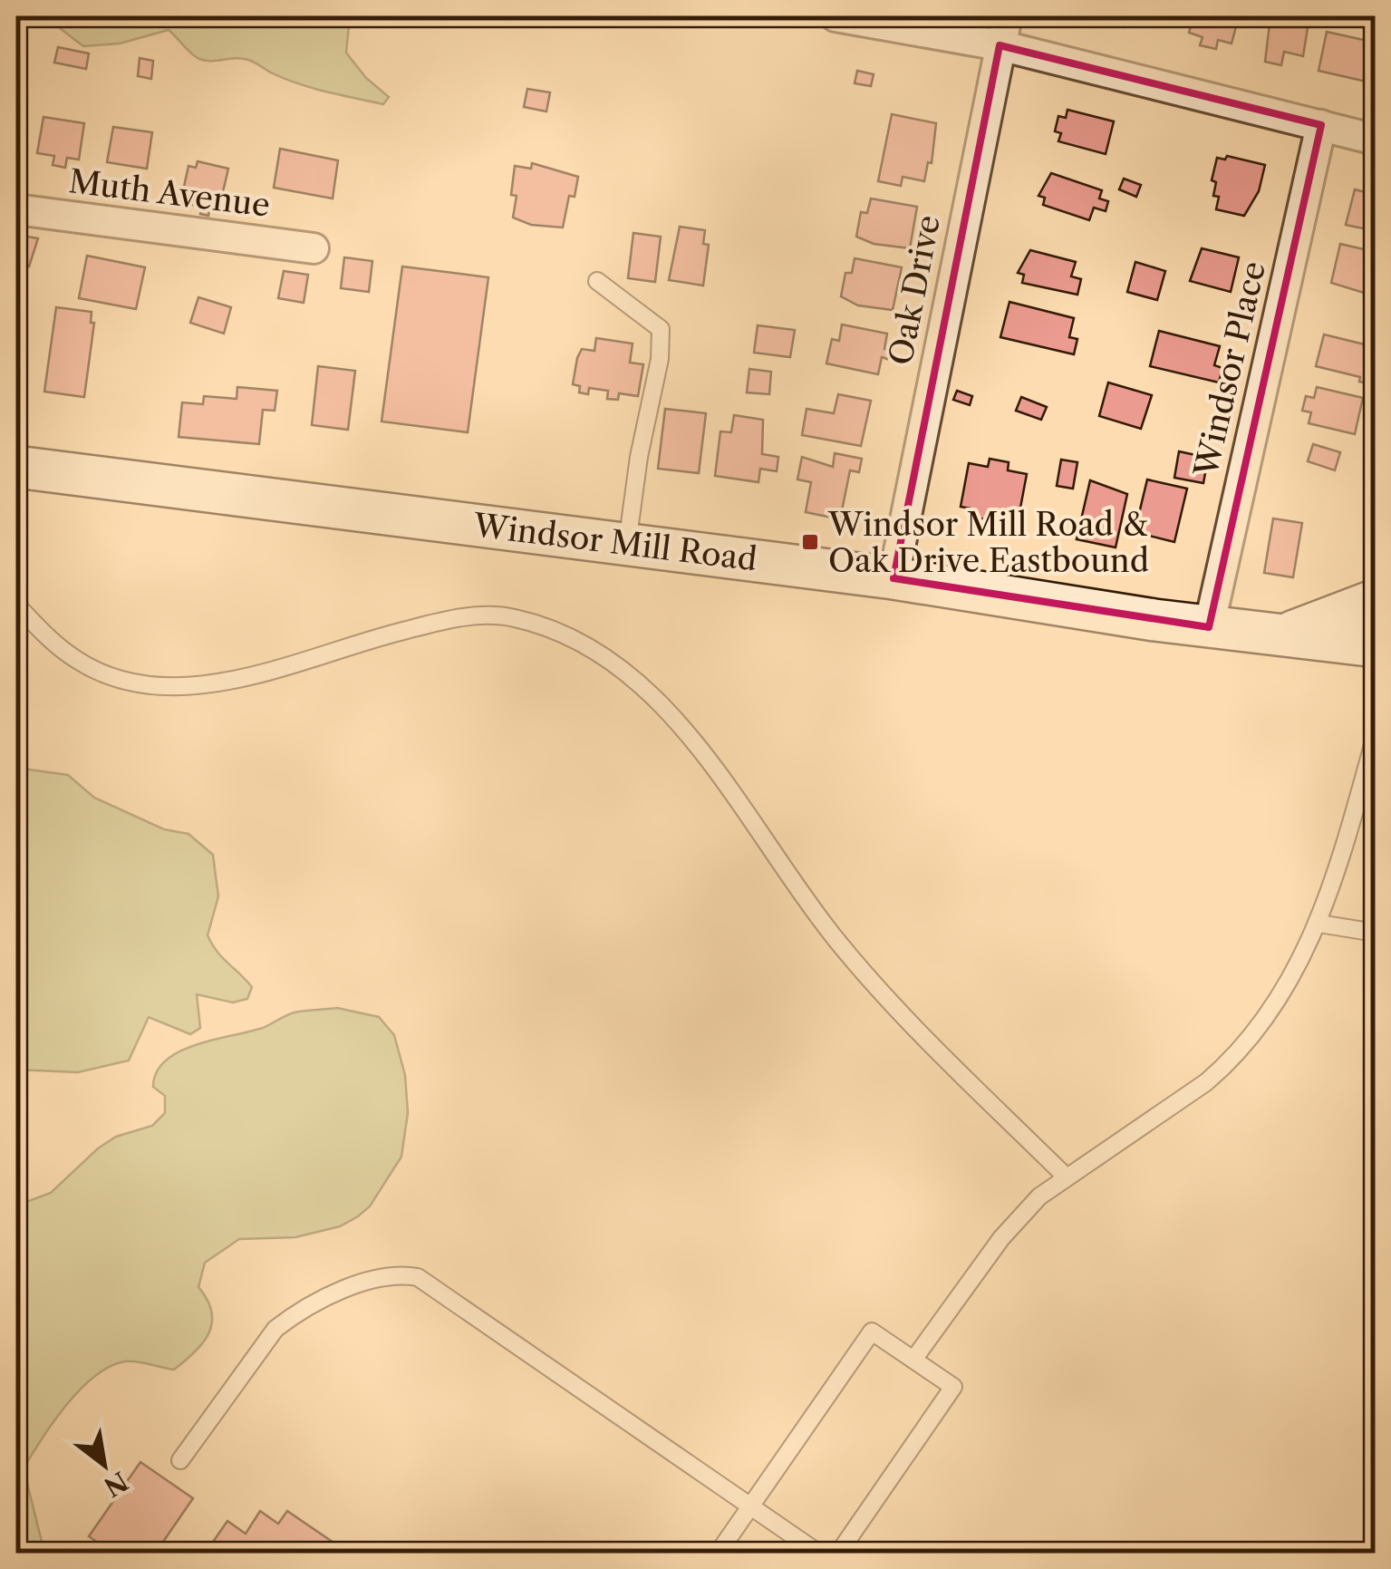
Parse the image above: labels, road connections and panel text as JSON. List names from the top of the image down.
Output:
{
  "streets": {
    "main road": ["Windsor Mill Road"],
    "street": ["Muth Avenue", "Oak Drive", "Windsor Place"]
  },
  "crossings": [
    ["Oak Drive", "Windsor Mill Road"],
    ["Windsor Place", "Windsor Mill Road"]
  ],
  "places": {
    "transit": ["Windsor Mill Road & Oak Drive Eastbound"]
  },
  "north": "bottom right"
}
